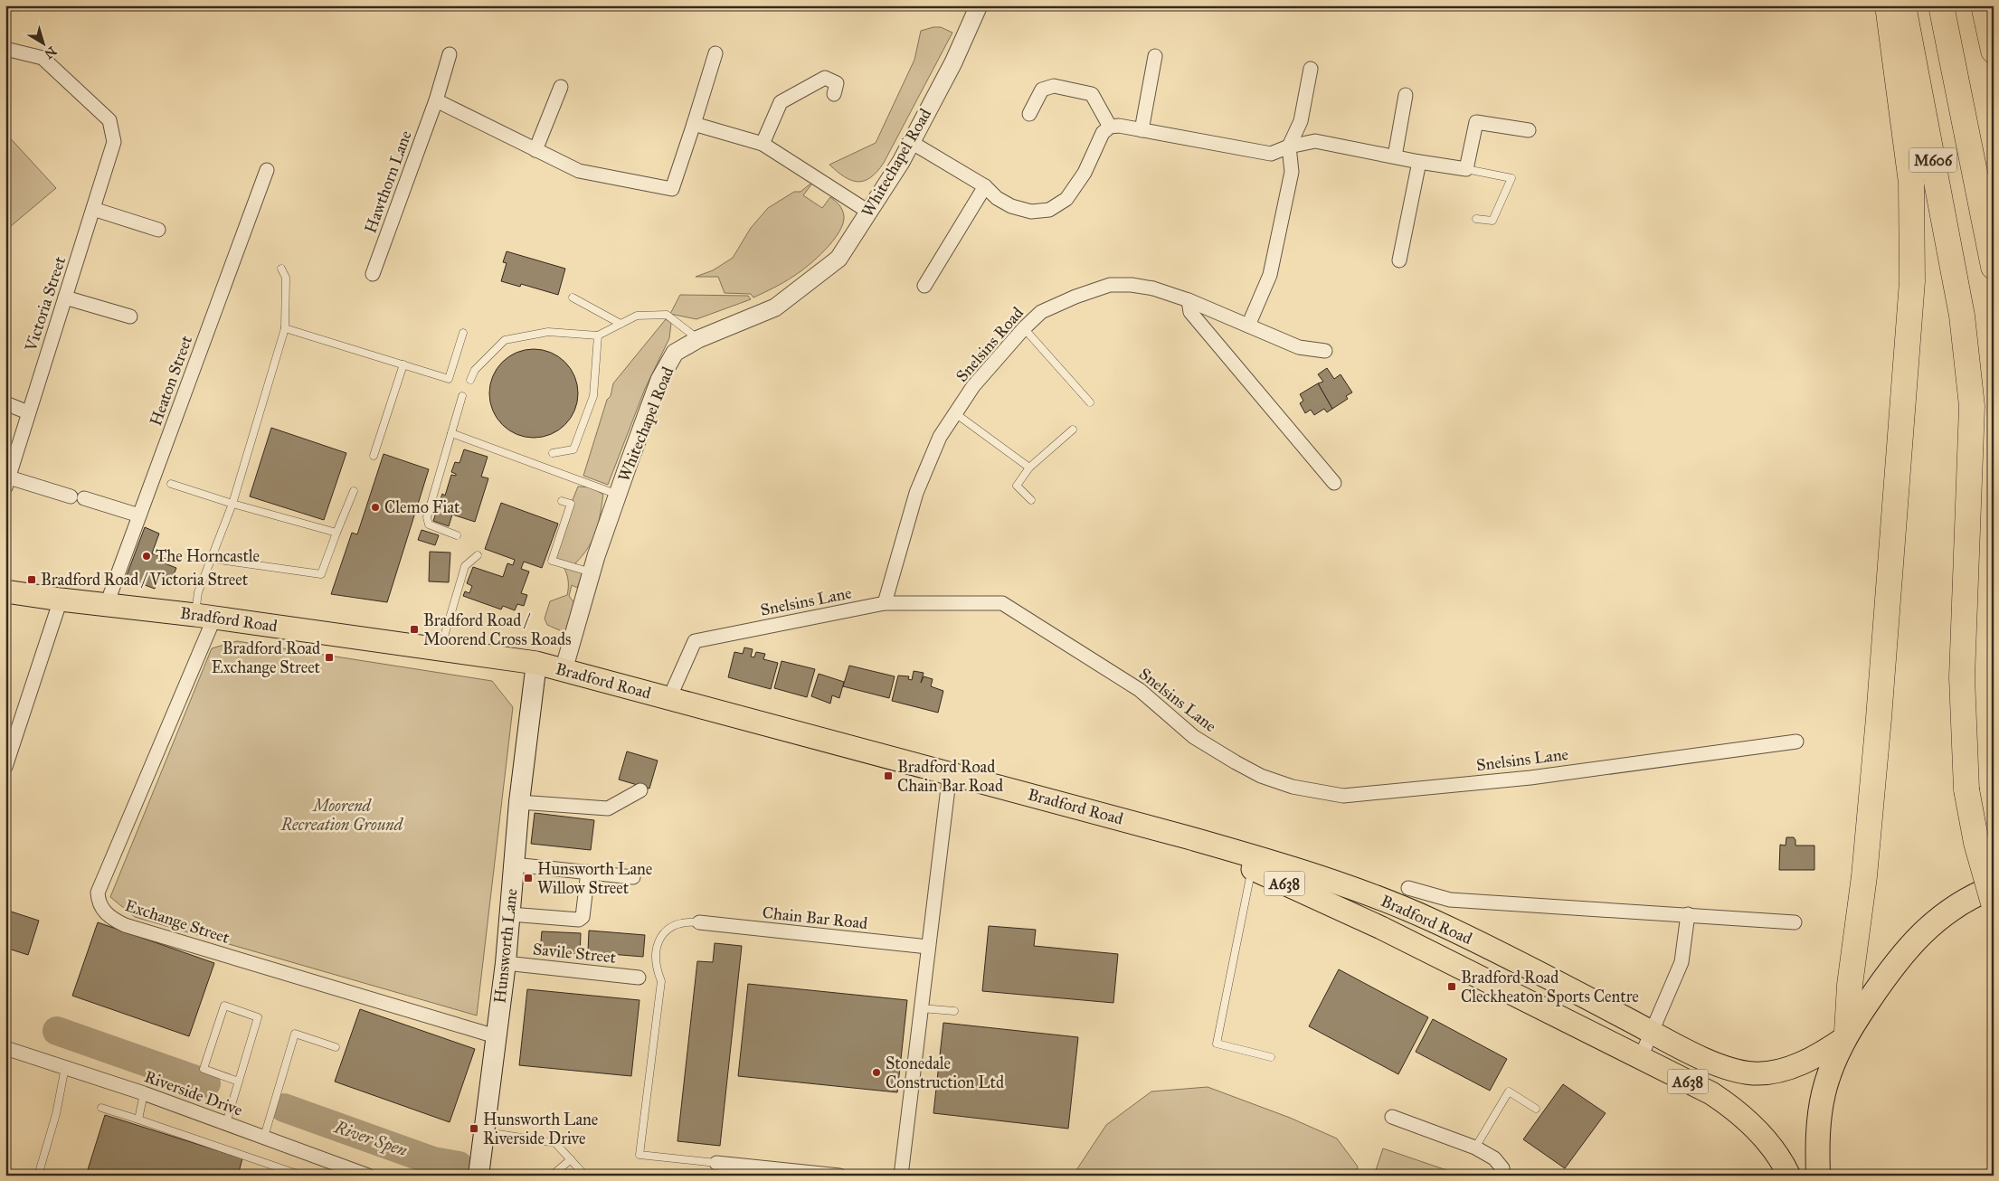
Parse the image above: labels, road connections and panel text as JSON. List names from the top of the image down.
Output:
{
  "streets": {
    "highway": ["M606"],
    "main road": ["Bradford Road", "A638", "Hunsworth Lane"],
    "street": [
      "Whitechapel Road",
      "Hawthorn Lane",
      "Victoria Street",
      "Snelsins Road",
      "Heaton Street",
      "Snelsins Lane",
      "Chain Bar Road",
      "Exchange Street",
      "Savile Street",
      "Riverside Drive"
    ]
  },
  "crossings": [
    ["Whitechapel Road", "Bradford Road"],
    ["Snelsins Road", "Snelsins Lane"],
    ["Heaton Street", "Bradford Road"],
    ["Snelsins Lane", "Bradford Road"],
    ["Bradford Road", "Exchange Street"],
    ["Bradford Road", "Hunsworth Lane"],
    ["Exchange Street", "Hunsworth Lane"],
    ["Hunsworth Lane", "Savile Street"]
  ],
  "water": ["River Spen"],
  "parks": ["Moorend Recreation Ground"],
  "places": {
    "other": ["Clemo Fiat", "The Horncastle", "Stonedale Construction Ltd"],
    "transit": [
      "Bradford Road / Victoria Street",
      "Bradford Road / Moorend Cross Roads",
      "Bradford Road Exchange Street",
      "Bradford Road Chain Bar Road",
      "Hunsworth Lane Willow Street",
      "Bradford Road Cleckheaton Sports Centre",
      "Hunsworth Lane Riverside Drive"
    ]
  },
  "north": "bottom right"
}
